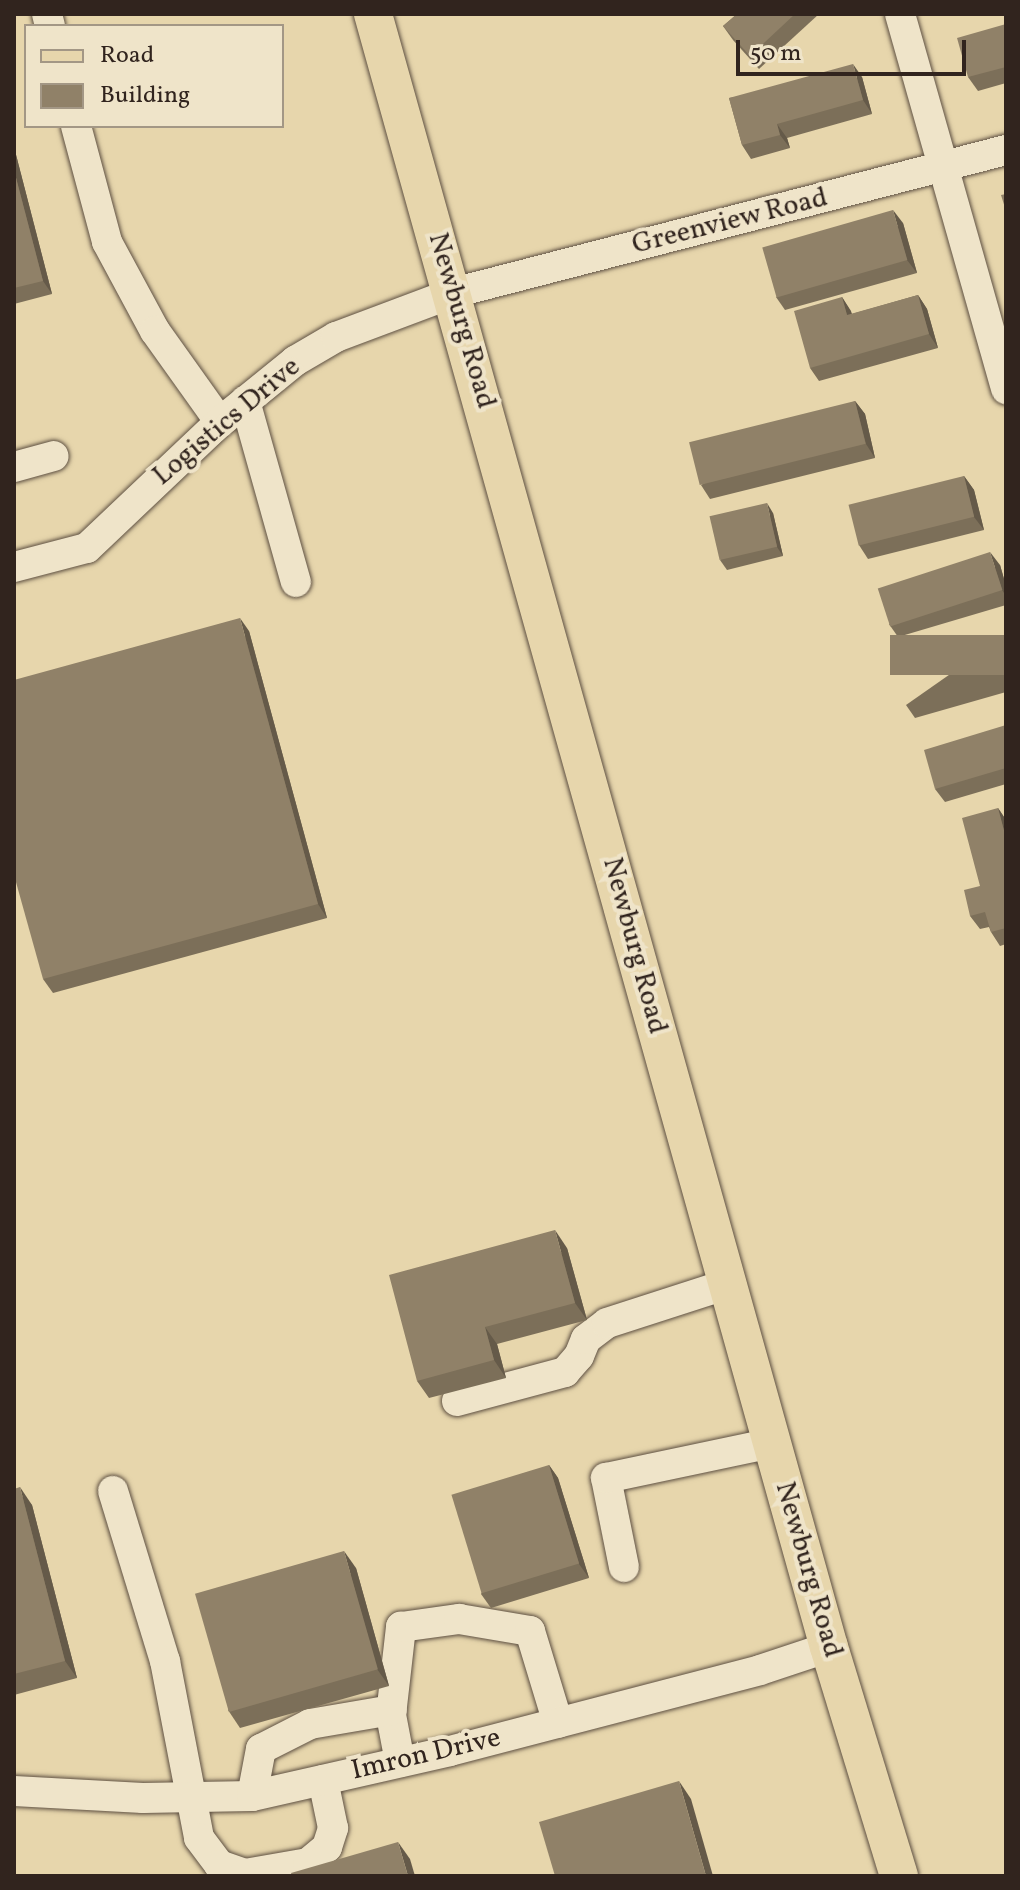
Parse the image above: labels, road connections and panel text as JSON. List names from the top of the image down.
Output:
{
  "streets": {
    "main road": ["Newburg Road"],
    "street": ["Greenview Road", "Logistics Drive", "Imron Drive"]
  },
  "crossings": [
    ["Greenview Road", "Newburg Road"],
    ["Greenview Road", "Logistics Drive"],
    ["Newburg Road", "Logistics Drive"],
    ["Newburg Road", "Imron Drive"]
  ],
  "legend": ["Road", "Building"],
  "scale_bar": "50 m"
}
